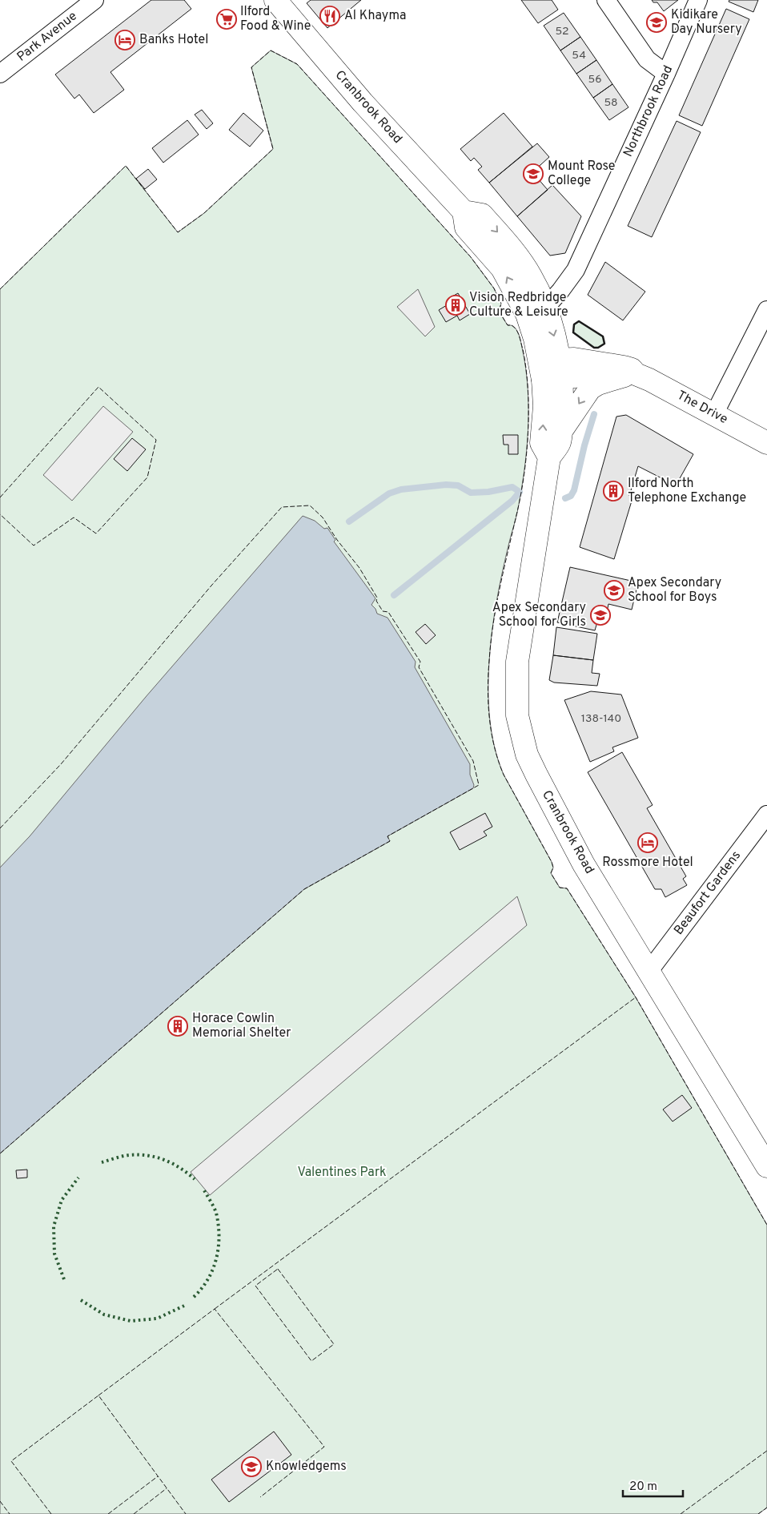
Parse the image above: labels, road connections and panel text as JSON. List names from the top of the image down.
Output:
{
  "streets": {
    "main road": ["Cranbrook Road", "The Drive"],
    "street": ["Park Avenue", "Northbrook Road", "Beaufort Gardens"]
  },
  "crossings": [
    ["Cranbrook Road", "Northbrook Road"],
    ["Cranbrook Road", "The Drive"],
    ["Cranbrook Road", "Beaufort Gardens"]
  ],
  "parks": ["Valentines Park"],
  "places": {
    "restaurant": ["Al Khayma"],
    "supermarket": ["Ilford Food & Wine"],
    "school or university": [
      "Kidikare Day Nursery",
      "Mount Rose College",
      "Apex Secondary School for Boys",
      "Apex Secondary School for Girls",
      "Knowledgems"
    ],
    "hotel": ["Banks Hotel", "Rossmore Hotel"],
    "building": ["Vision Redbridge Culture & Leisure", "Ilford North Telephone Exchange", "Horace Cowlin Memorial Shelter"]
  },
  "house_numbers": [
    "52",
    "54",
    "56",
    "58",
    "138-140"
  ],
  "scale_bar": "20 m"
}
